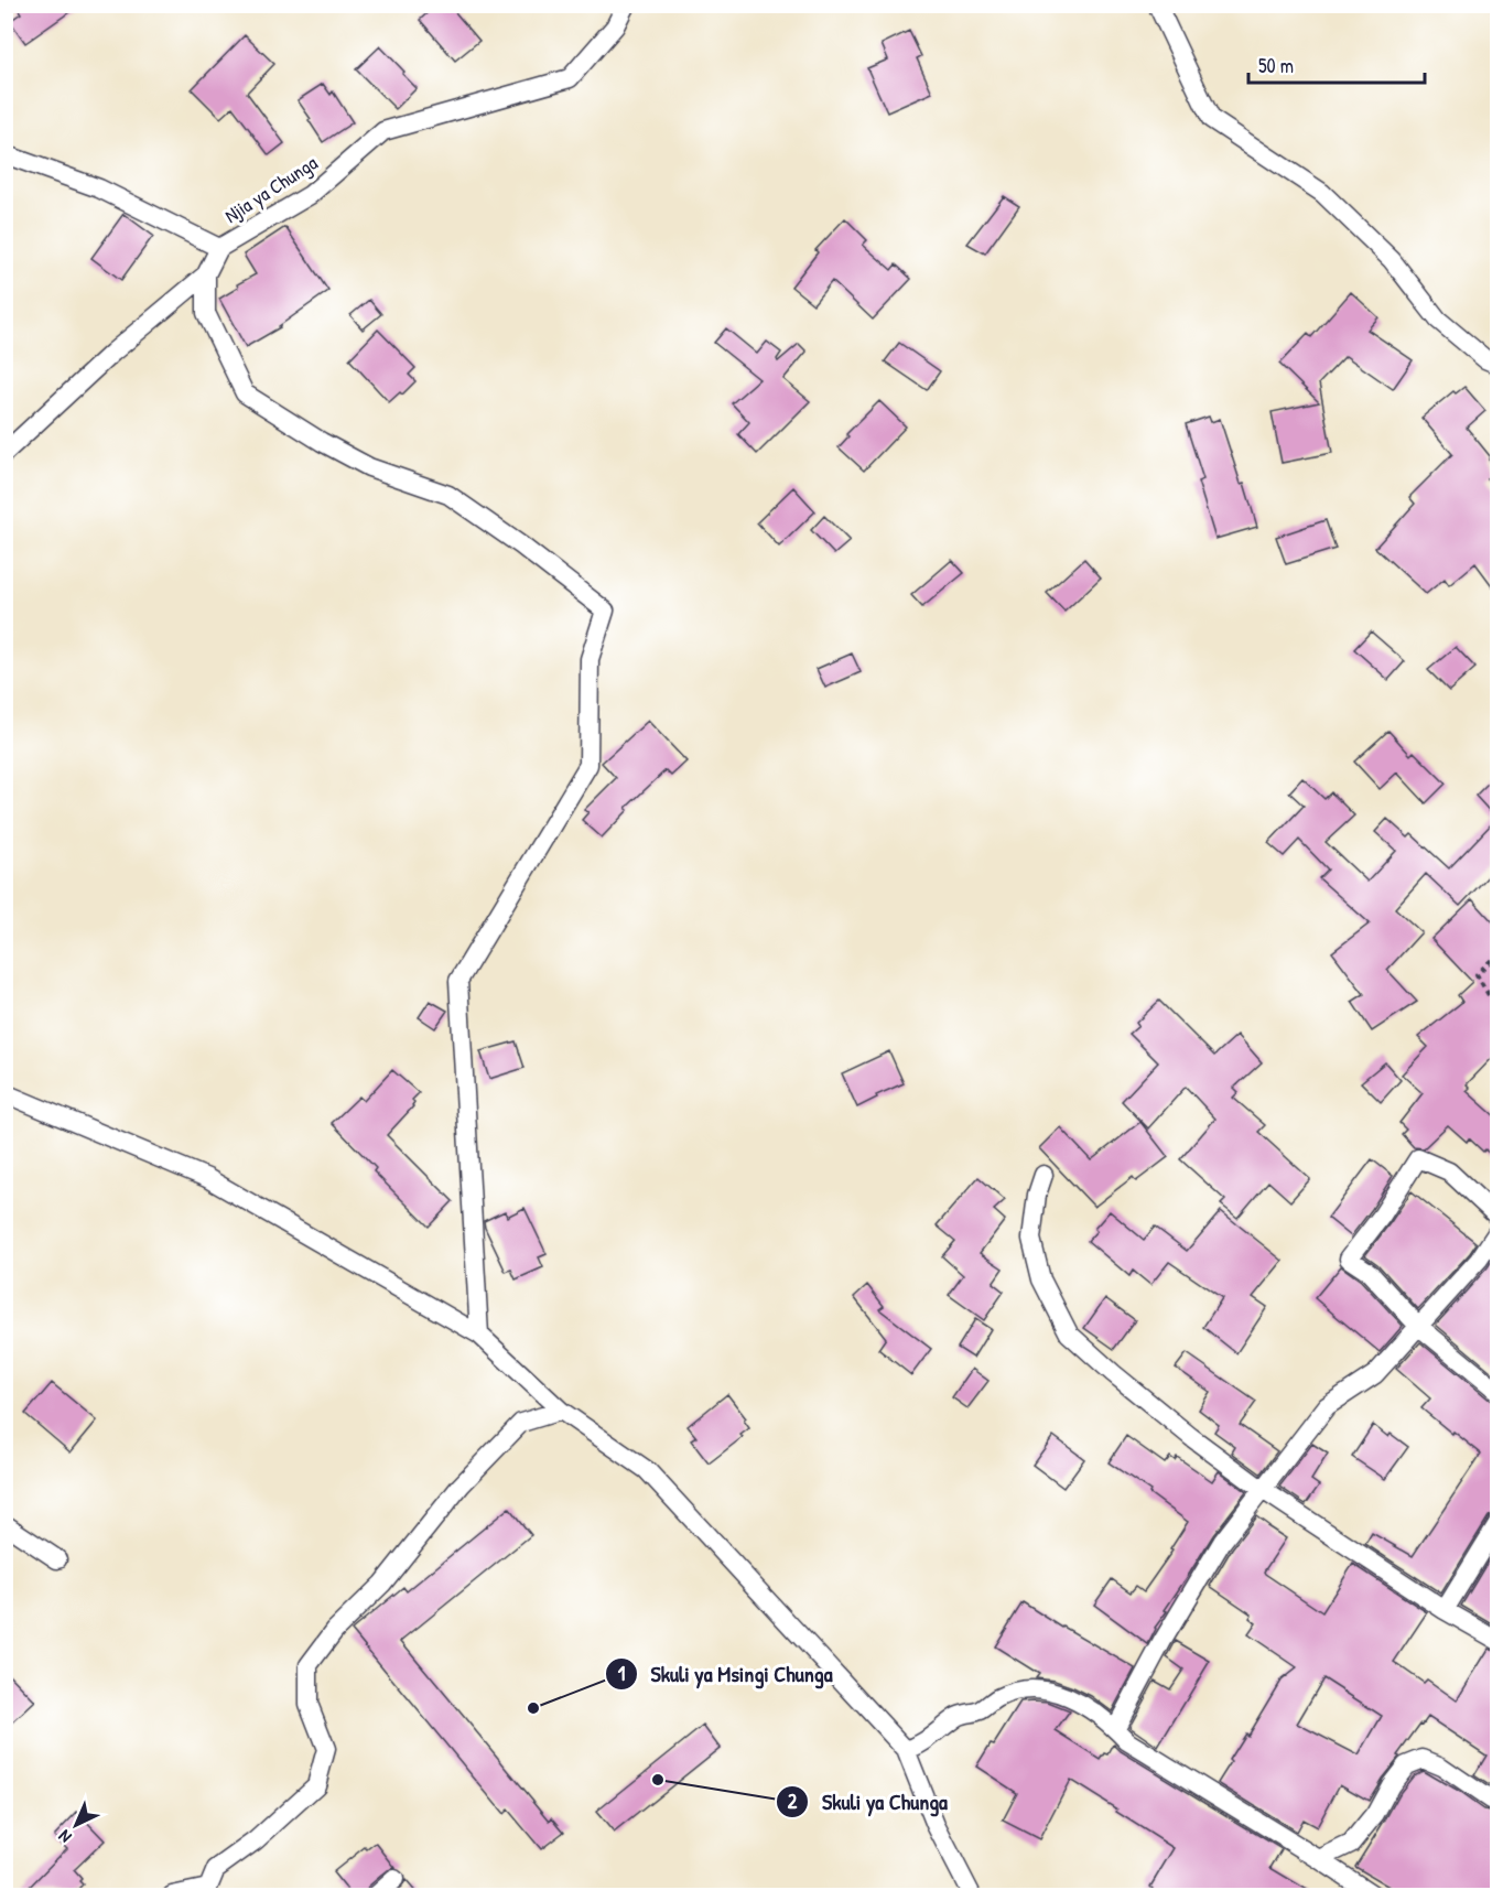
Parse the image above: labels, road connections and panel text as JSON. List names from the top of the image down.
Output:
{
  "streets": {
    "street": ["Njia ya Chunga"]
  },
  "places": ["Skuli ya Msingi Chunga", "Skuli ya Chunga"],
  "scale_bar": "50 m",
  "north": "bottom left"
}
